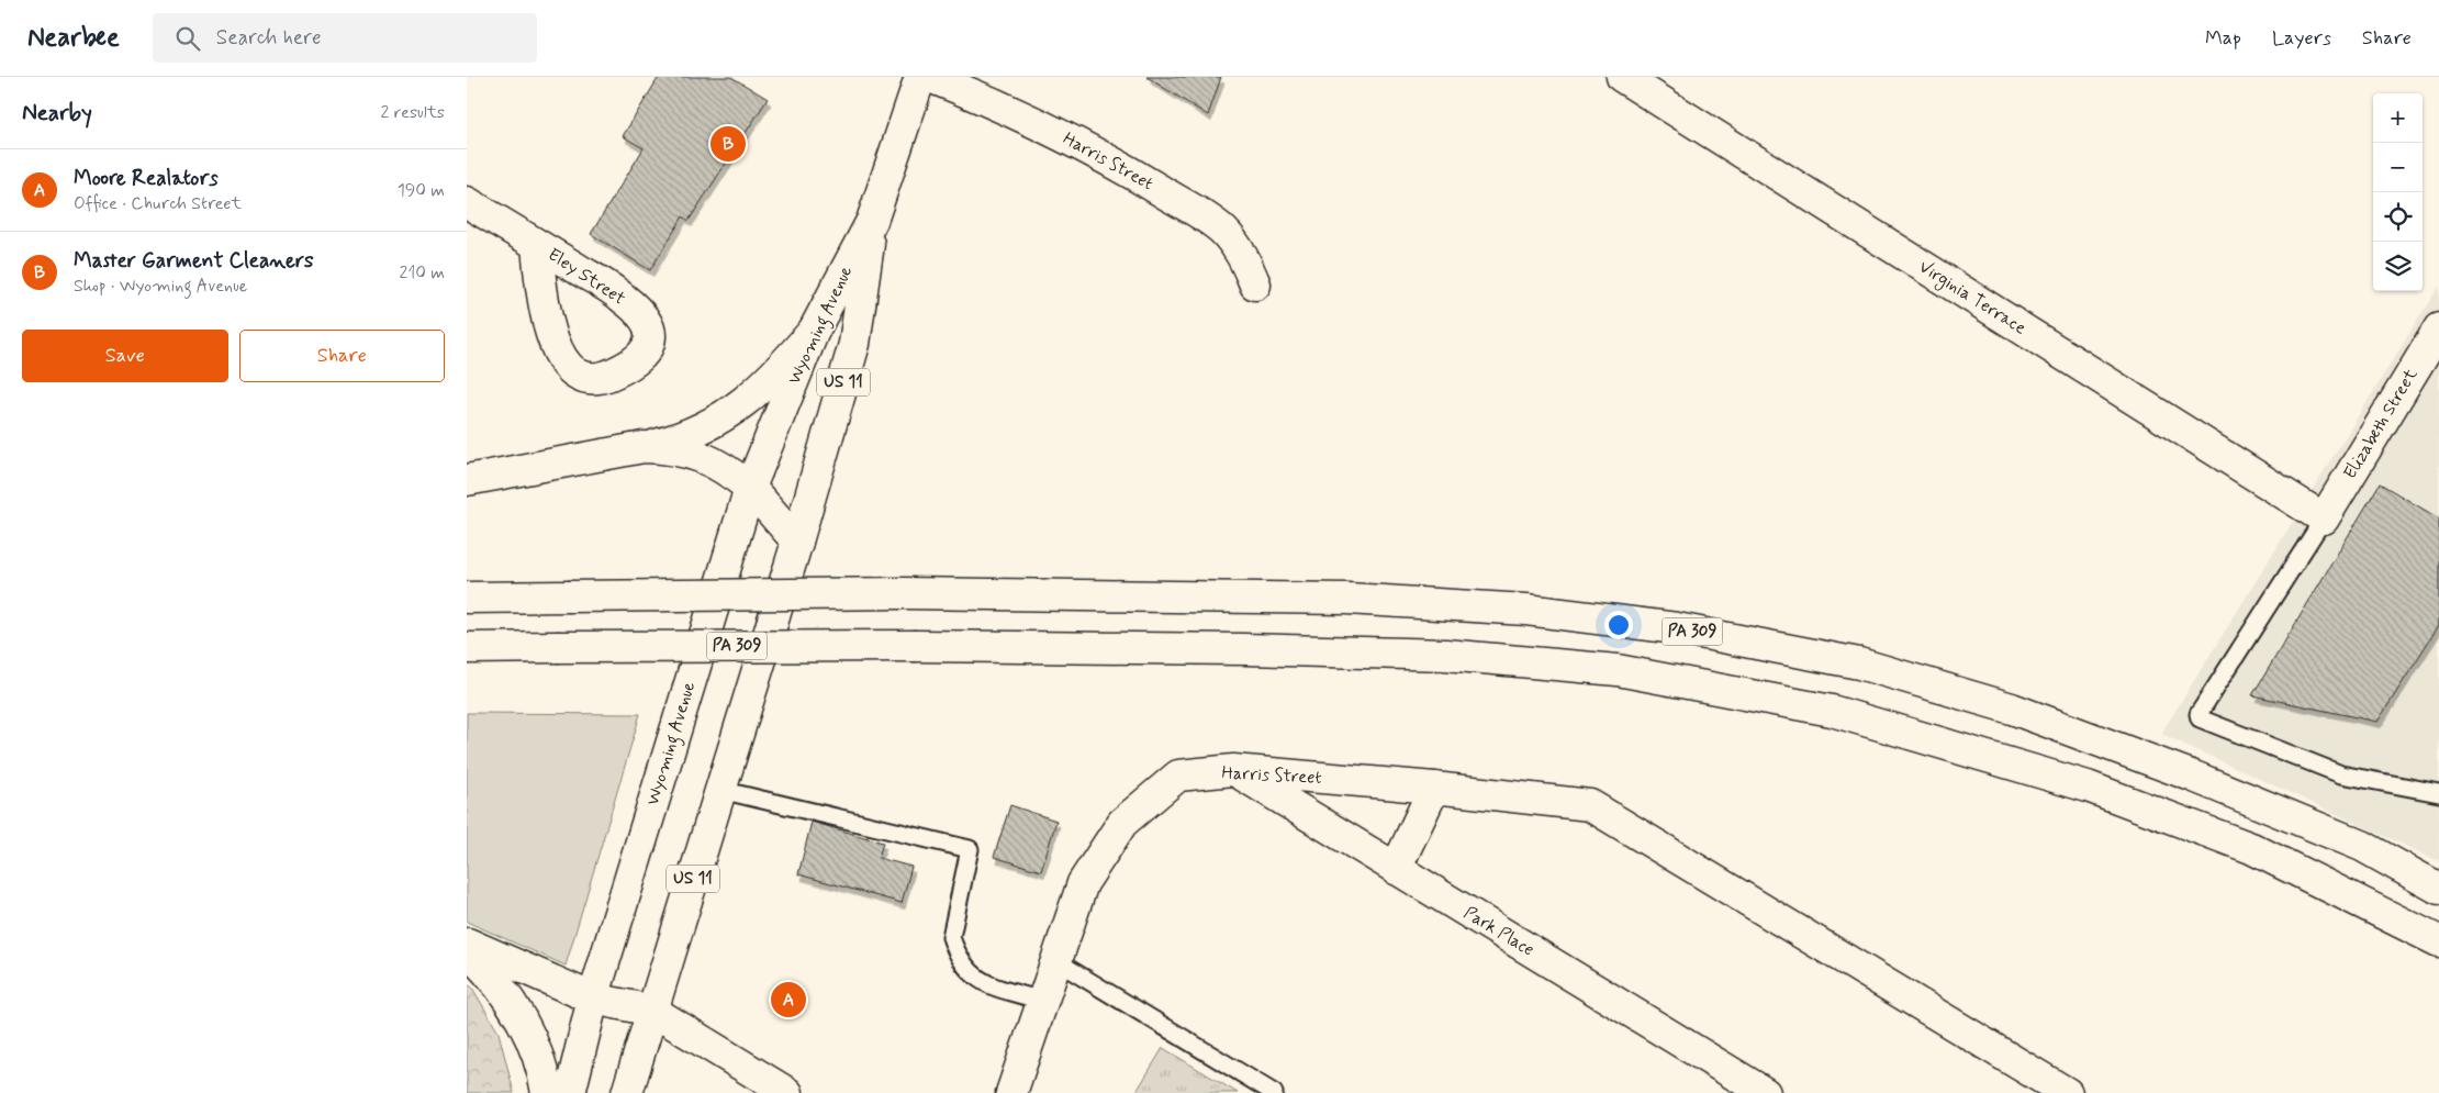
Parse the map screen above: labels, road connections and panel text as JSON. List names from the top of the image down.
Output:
{
  "streets": {
    "main road": [
      "Harris Street",
      "Eley Street",
      "Virginia Terrace",
      "Wyoming Avenue",
      "US 11",
      "Elizabeth Street",
      "PA 309",
      "Park Place"
    ]
  },
  "crossings": [
    ["Harris Street", "Park Place"],
    ["Virginia Terrace", "Elizabeth Street"]
  ],
  "page": {
    "header": "Nearbee",
    "search": "Search here",
    "nav": ["Map", "Layers", "Share"],
    "heading": ["Nearby", "2 results"],
    "map_buttons": ["+", "−"],
    "pins": ["B", "A"],
    "list": [
      {
        "mark": "A",
        "name": "Moore Realators",
        "note": "Office · Church Street",
        "value": "190 m"
      },
      {
        "mark": "B",
        "name": "Master Garment Cleaners",
        "note": "Shop · Wyoming Avenue",
        "value": "210 m"
      }
    ],
    "buttons": ["Save", "Share"]
  }
}
